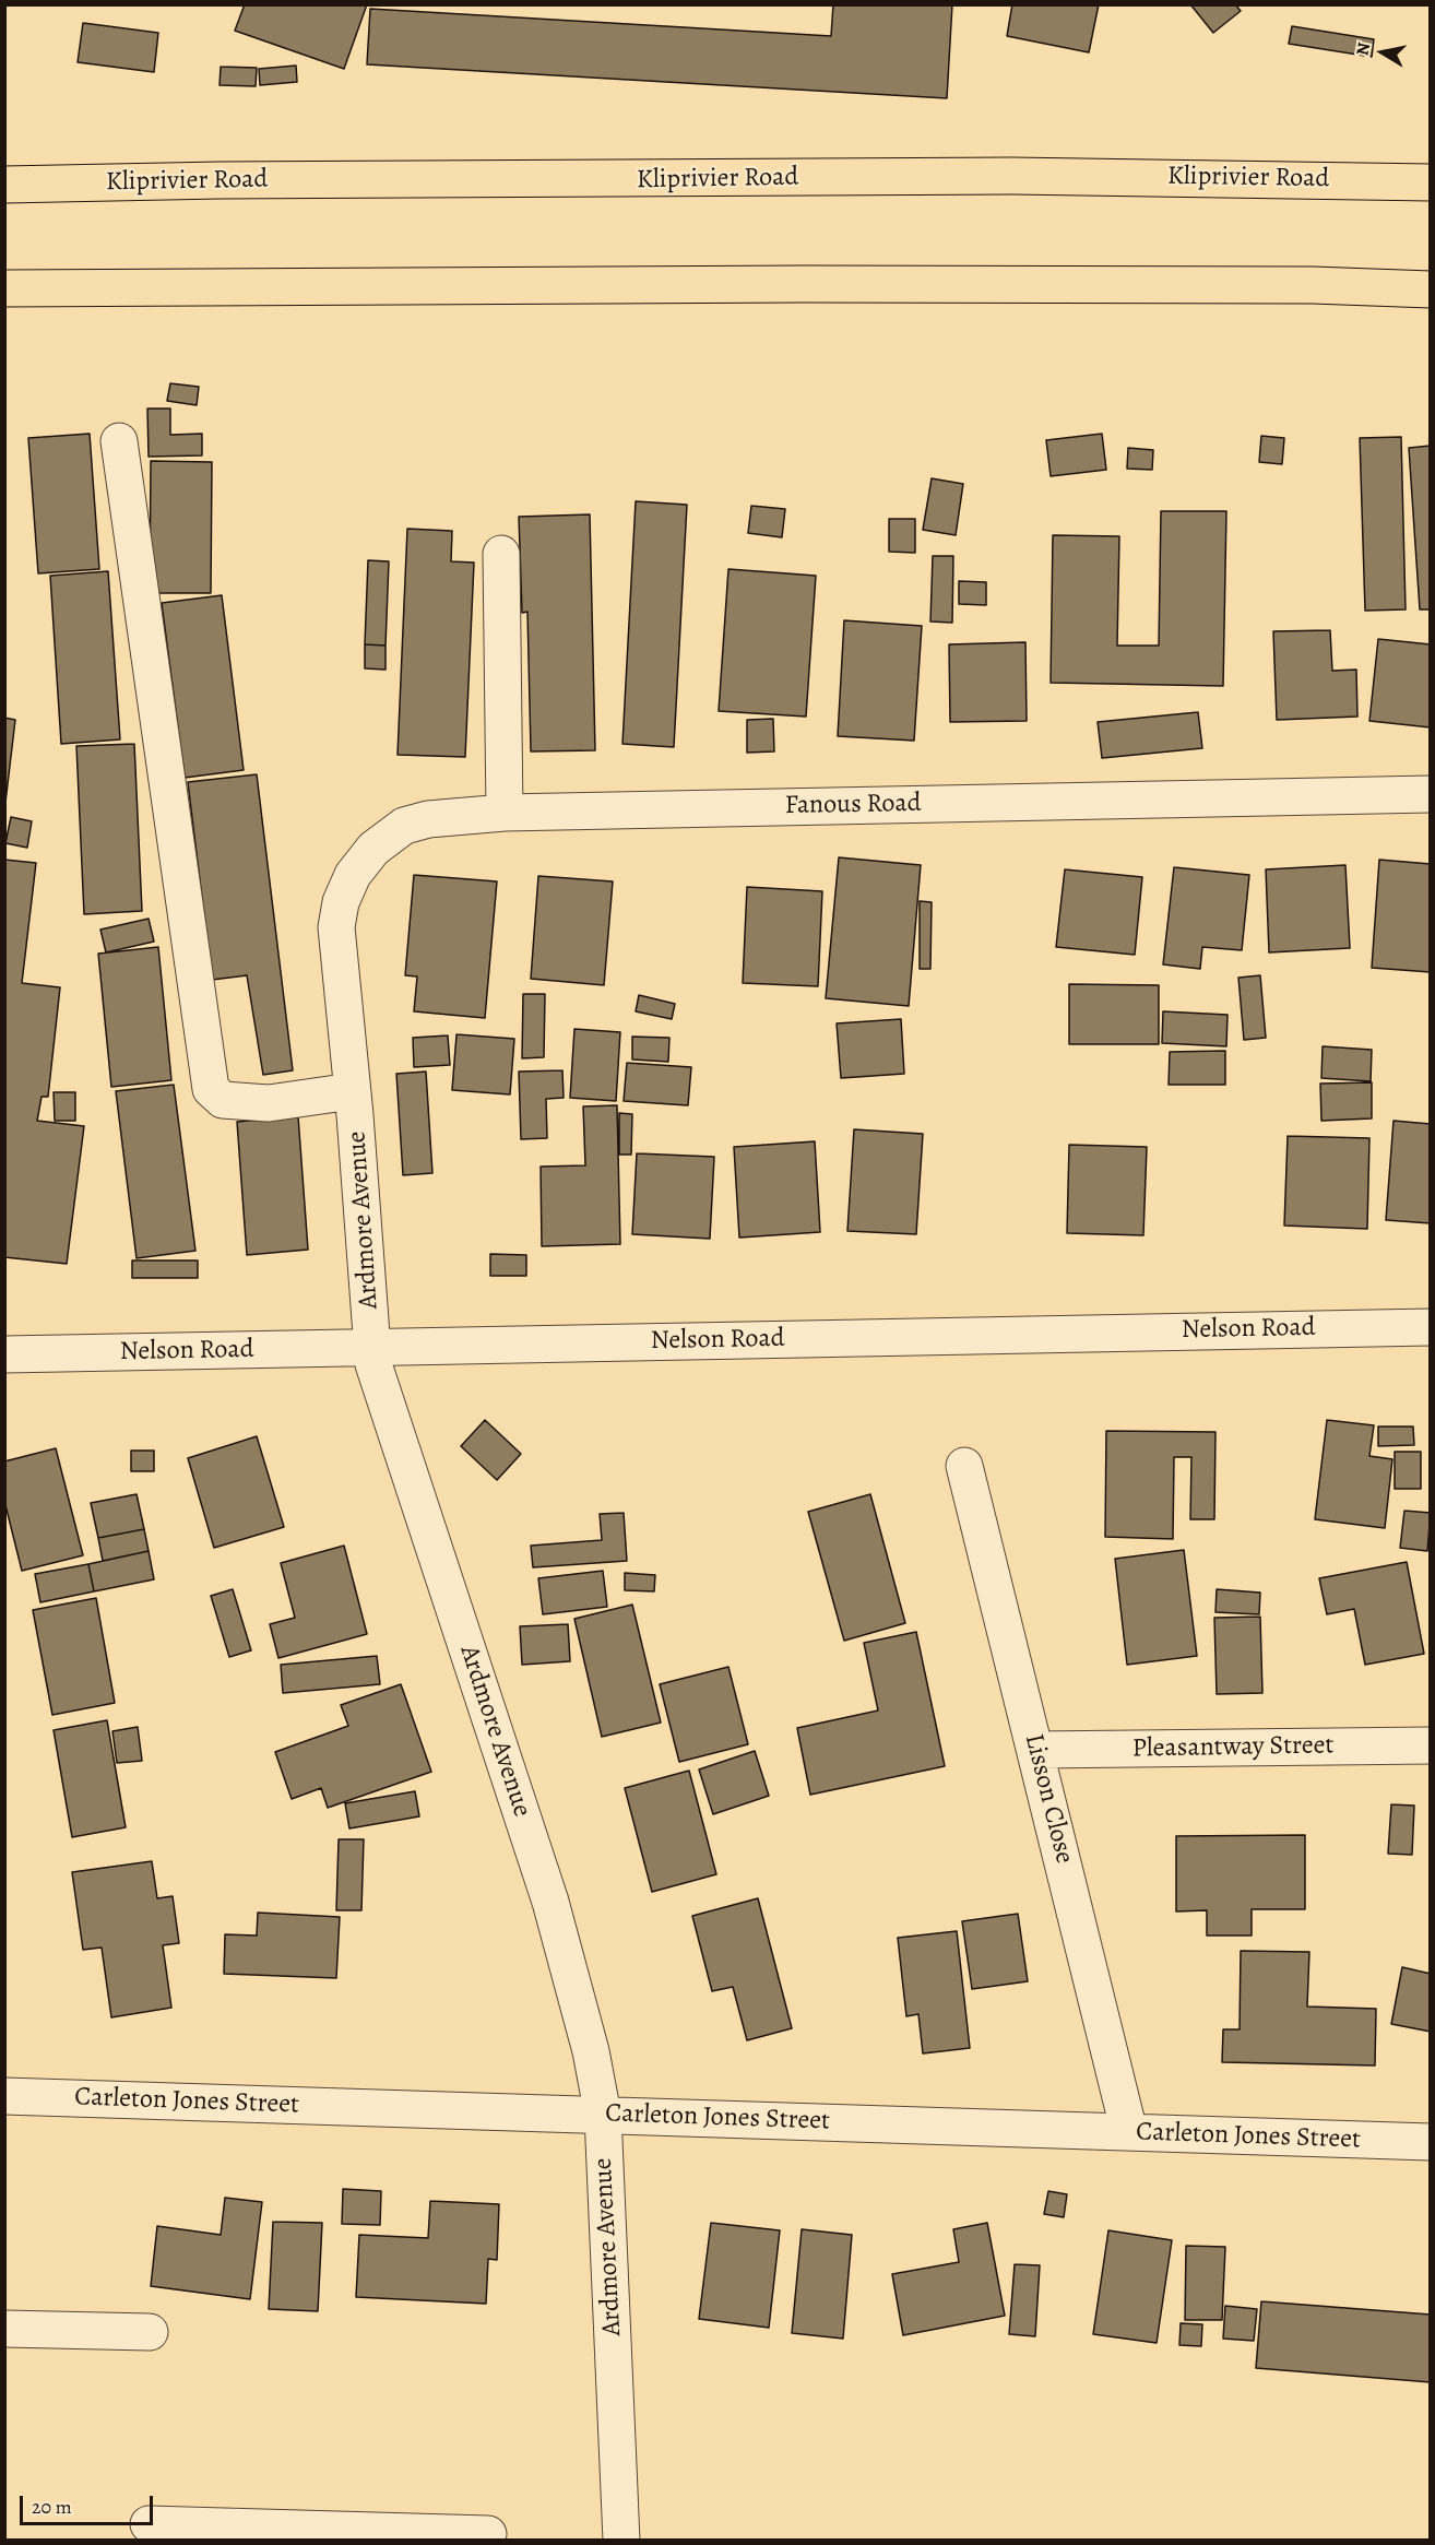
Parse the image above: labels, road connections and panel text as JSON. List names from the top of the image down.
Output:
{
  "streets": {
    "main road": ["Kliprivier Road"],
    "street": [
      "Fanous Road",
      "Ardmore Avenue",
      "Nelson Road",
      "Pleasantway Street",
      "Lisson Close",
      "Carleton Jones Street"
    ]
  },
  "crossings": [
    ["Fanous Road", "Ardmore Avenue"],
    ["Ardmore Avenue", "Nelson Road"],
    ["Ardmore Avenue", "Carleton Jones Street"],
    ["Pleasantway Street", "Lisson Close"],
    ["Lisson Close", "Carleton Jones Street"]
  ],
  "scale_bar": "20 m",
  "north": "left"
}
